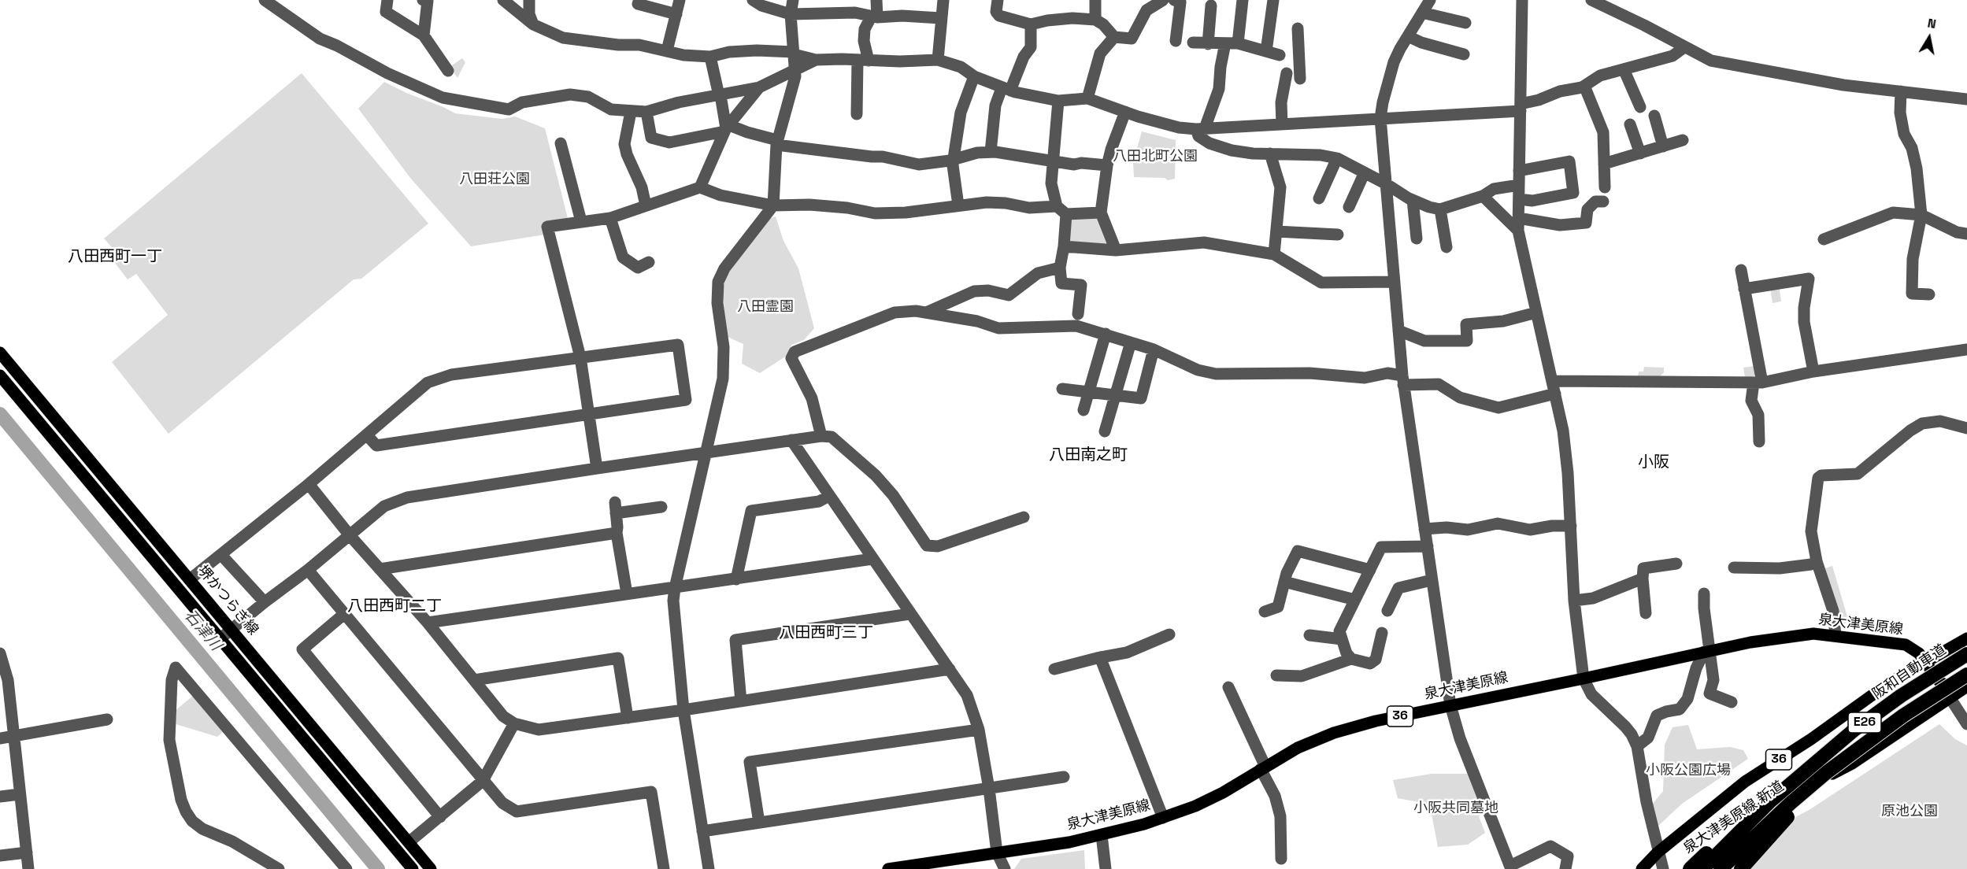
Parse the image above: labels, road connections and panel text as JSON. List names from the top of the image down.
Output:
{
  "streets": {
    "highway": ["阪和自動車道", "E26"],
    "main road": [
      "堺かつらぎ線",
      "泉大津美原線",
      "36",
      "泉大津美原線 新道"
    ]
  },
  "crossings": [
    ["泉大津美原線", "36"],
    ["泉大津美原線", "泉大津美原線 新道"],
    ["36", "泉大津美原線 新道"]
  ],
  "districts": [
    "八田西町一丁",
    "八田南之町",
    "小阪",
    "八田西町二丁",
    "八田西町三丁"
  ],
  "water": ["石津川"],
  "parks": [
    "八田北町公園",
    "八田荘公園",
    "八田霊園",
    "小阪公園広場",
    "小阪共同墓地",
    "原池公園"
  ],
  "north": "top"
}
